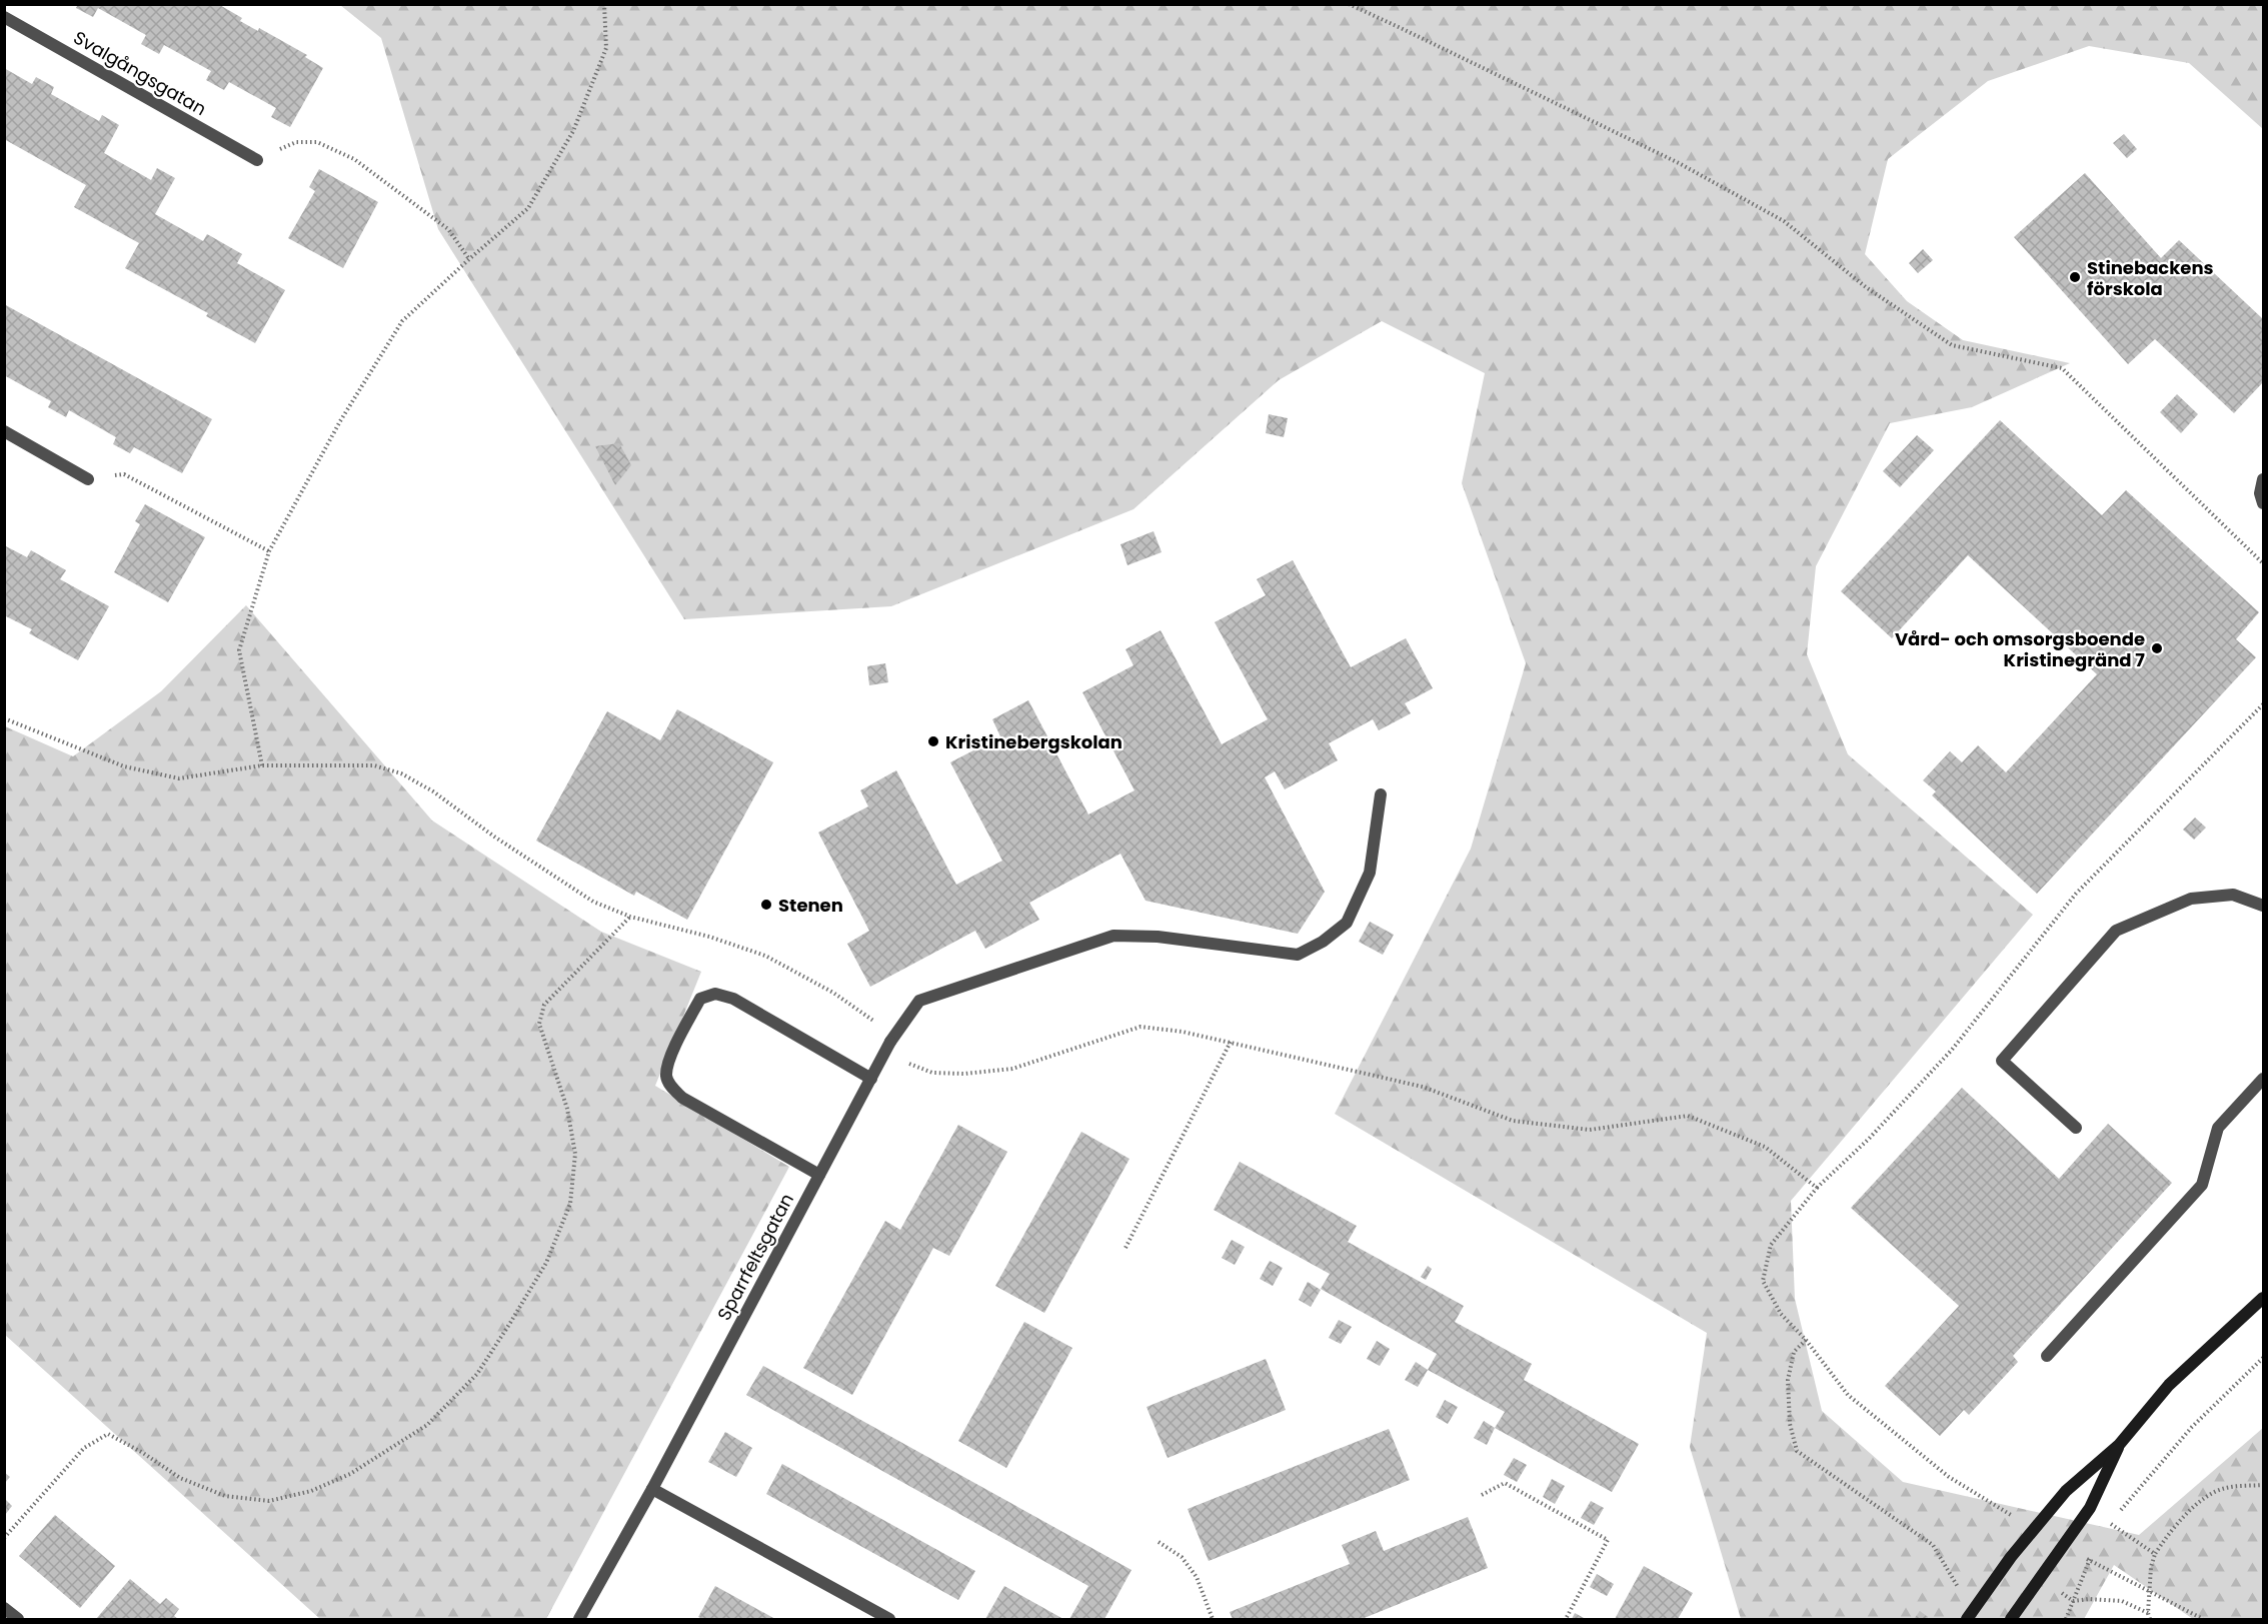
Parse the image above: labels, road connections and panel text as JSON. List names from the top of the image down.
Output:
{
  "streets": {
    "street": ["Svalgångsgatan", "Sparrfeltsgatan"]
  },
  "places": [
    "Stinebackens förskola",
    "Vård- och omsorgsboende Kristinegränd 7",
    "Kristinebergskolan",
    "Stenen"
  ]
}
